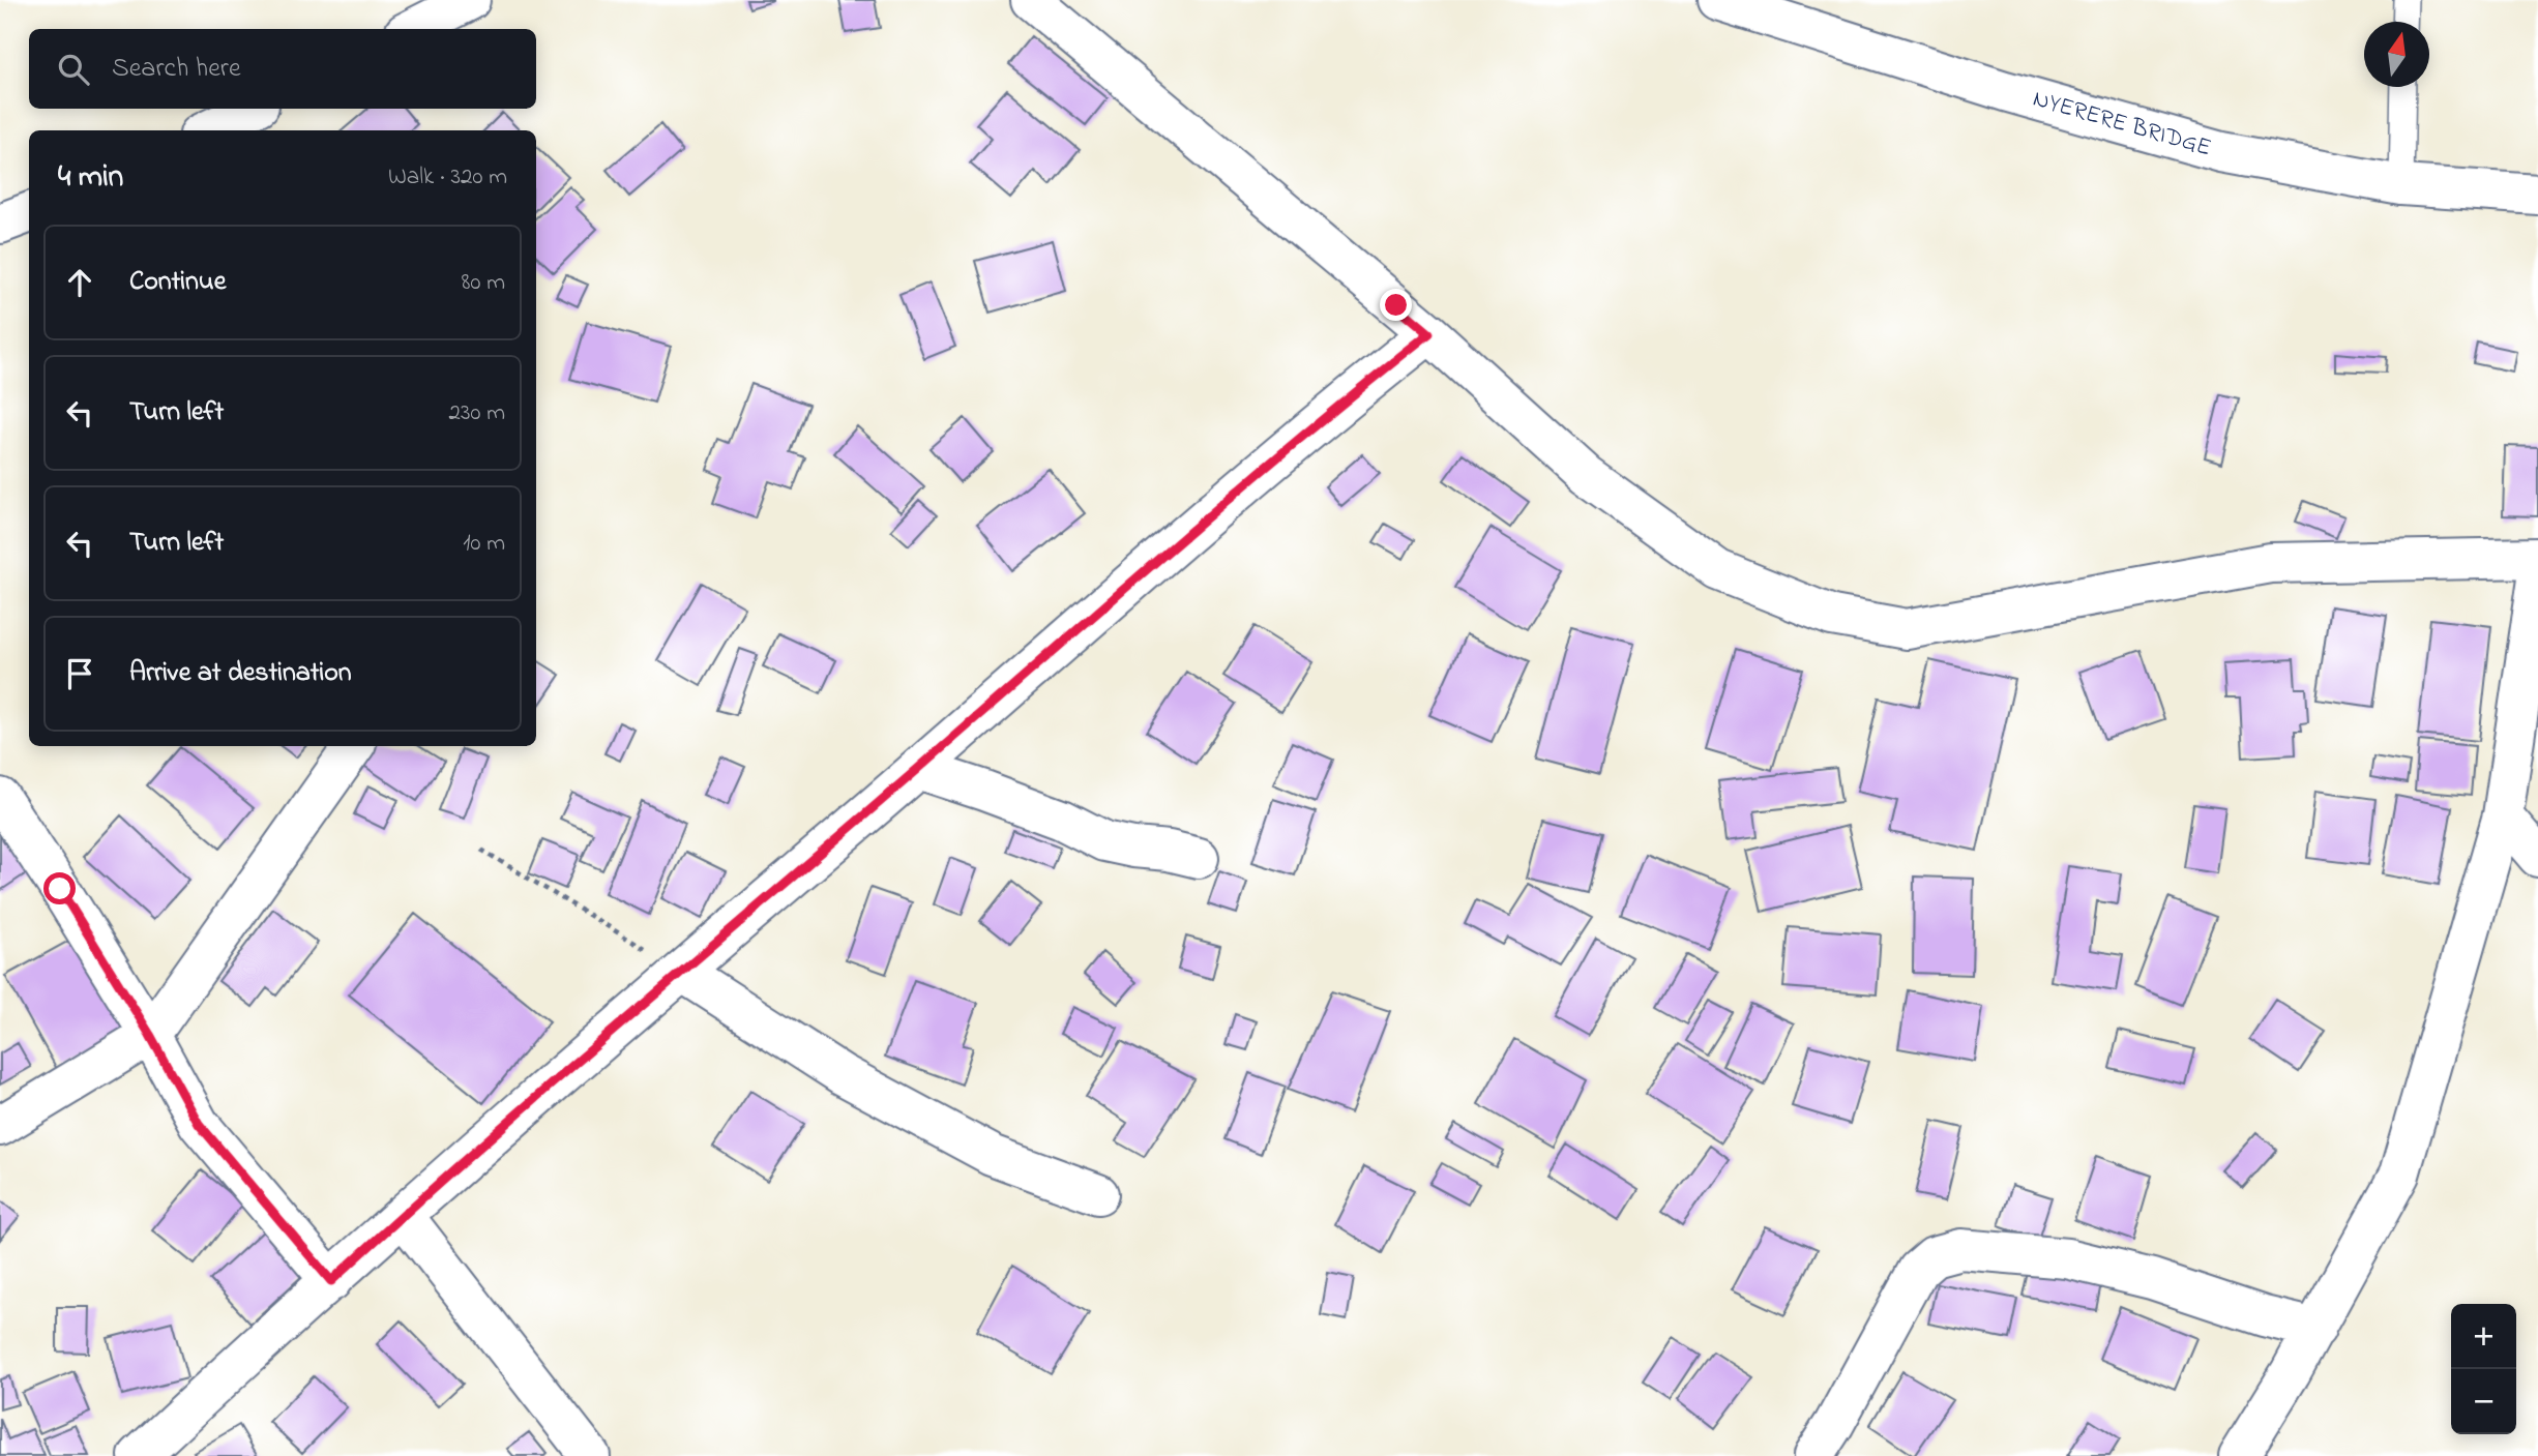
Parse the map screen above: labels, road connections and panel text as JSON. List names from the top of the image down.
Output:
{
  "streets": {
    "street": ["NYERERE BRIDGE"]
  },
  "north": "top",
  "page": {
    "search": "Search here",
    "heading": ["4 min", "Walk · 320 m"],
    "list": [
      ["Continue", "80 m"],
      ["Turn left", "230 m"],
      ["Turn left", "10 m"],
      "Arrive at destination"
    ],
    "map_buttons": ["+", "−"]
  }
}
